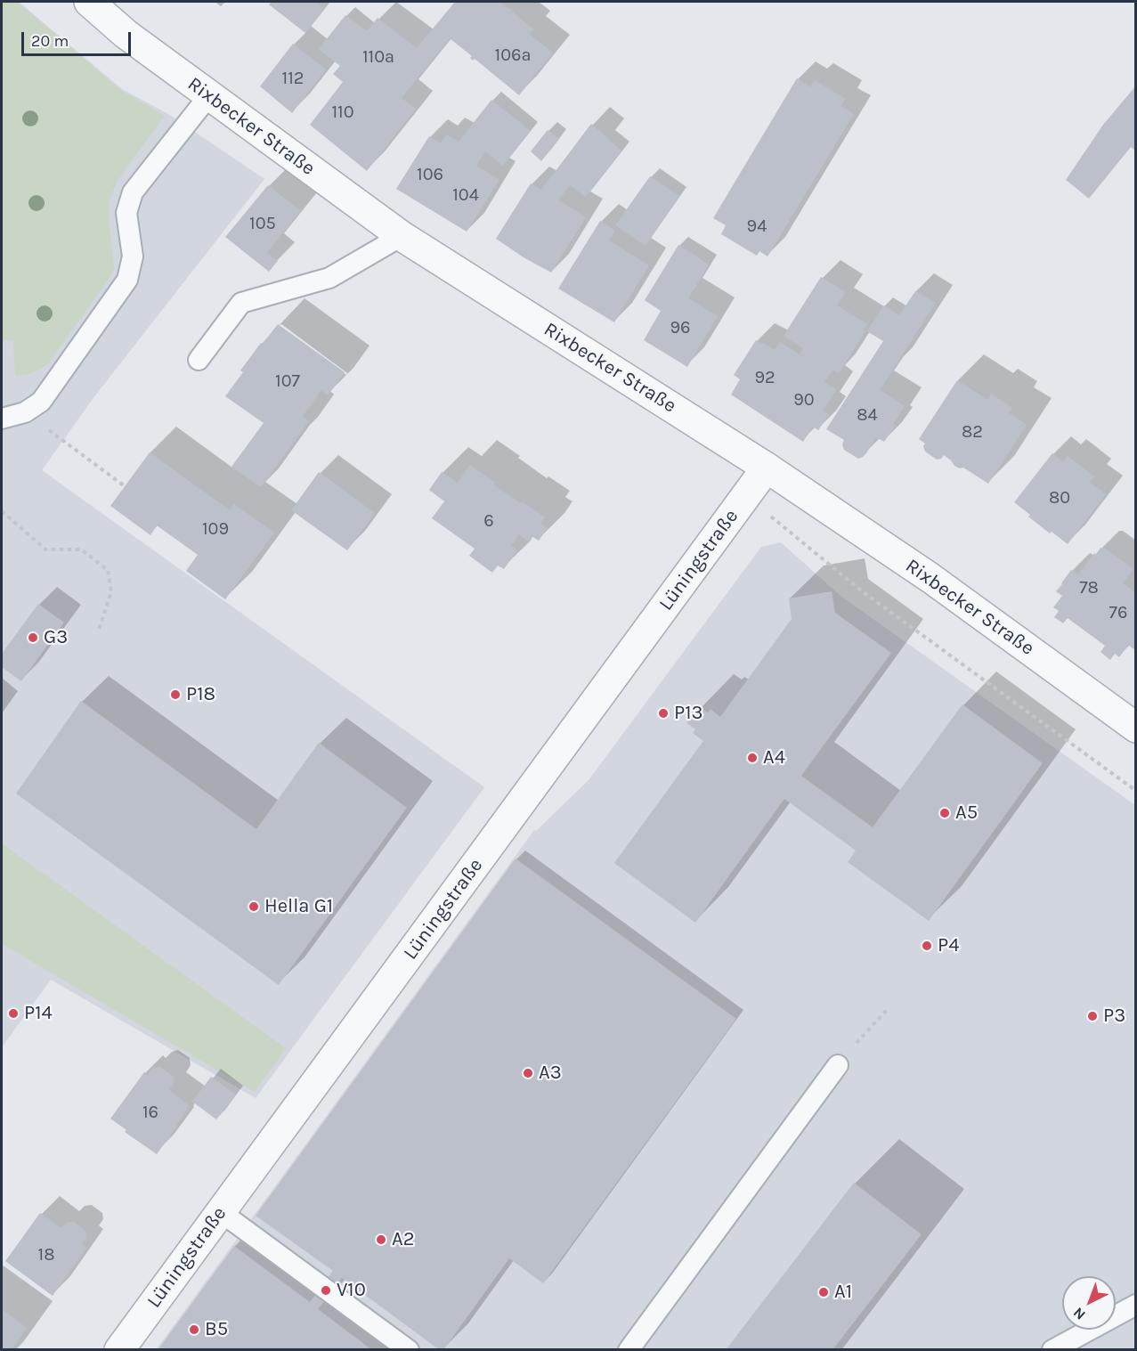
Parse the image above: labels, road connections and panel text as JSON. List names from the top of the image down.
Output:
{
  "streets": {
    "street": ["Rixbecker Straße", "Lüningstraße"]
  },
  "crossings": [
    ["Rixbecker Straße", "Lüningstraße"]
  ],
  "places": [
    "G3",
    "P18",
    "P13",
    "A4",
    "A5",
    "Hella G1",
    "P4",
    "P14",
    "P3",
    "A3",
    "A2",
    "V10",
    "A1",
    "B5"
  ],
  "house_numbers": [
    "106a",
    "110a",
    "112",
    "110",
    "106",
    "104",
    "105",
    "94",
    "96",
    "92",
    "107",
    "90",
    "84",
    "82",
    "80",
    "6",
    "109",
    "78",
    "76",
    "16",
    "18"
  ],
  "scale_bar": "20 m",
  "north": "bottom left"
}
